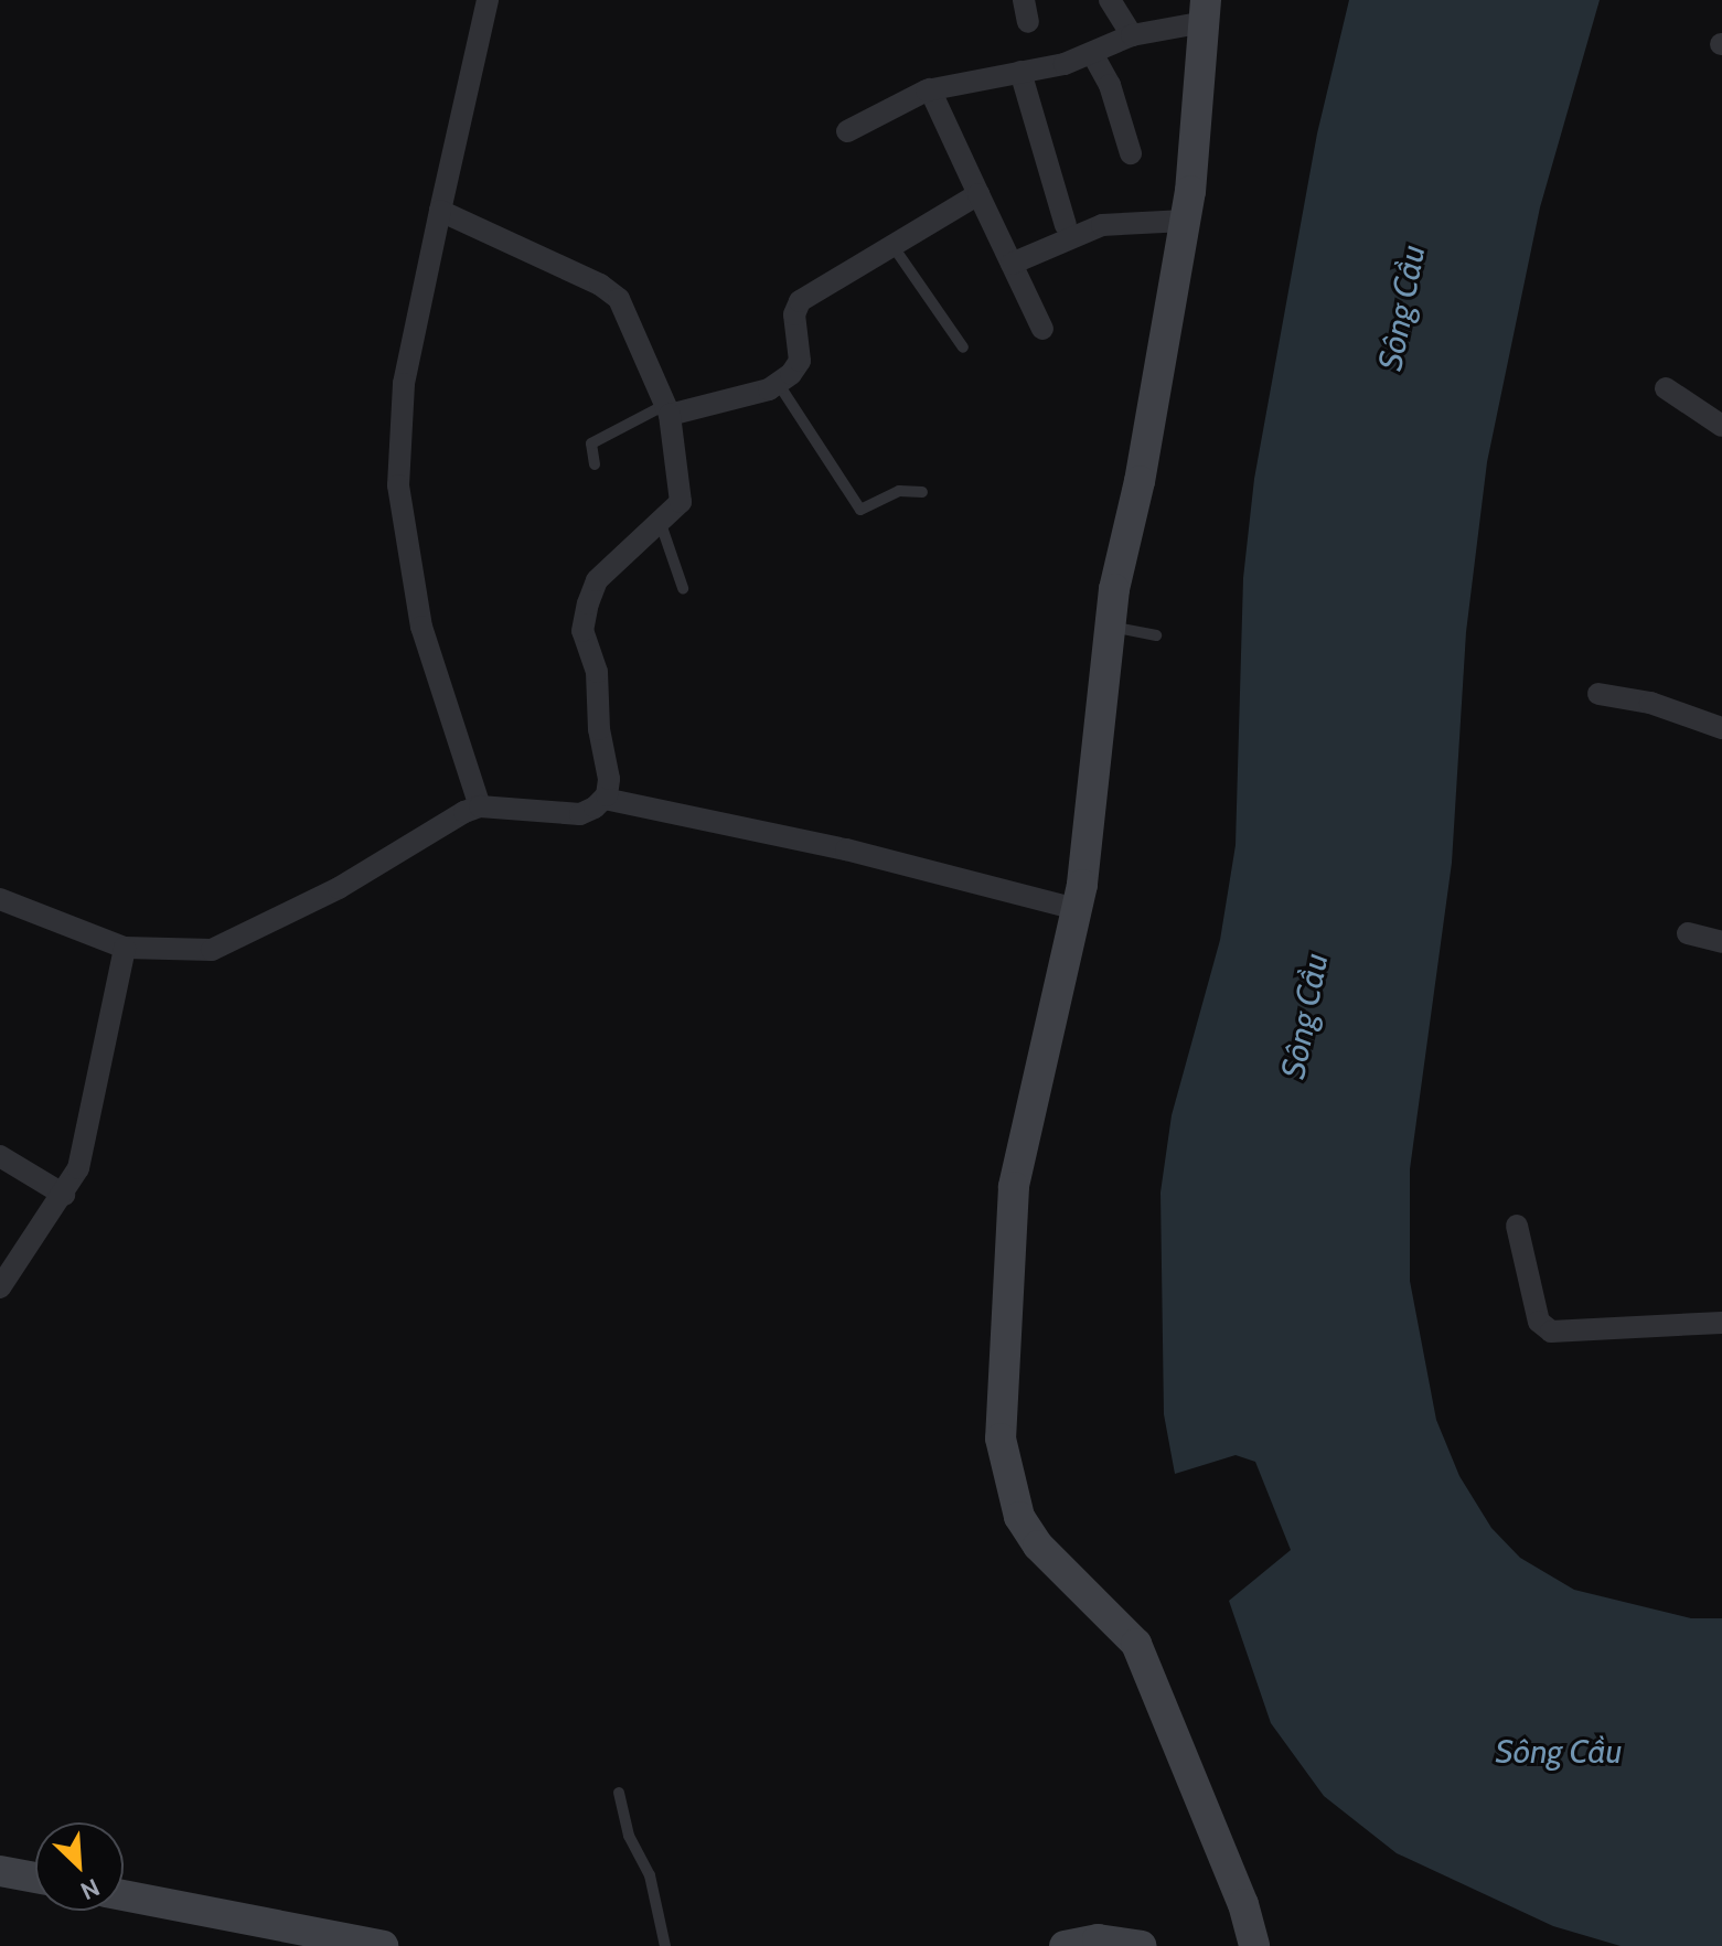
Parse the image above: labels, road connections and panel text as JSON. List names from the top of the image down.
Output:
{
  "water": ["Sông Cầu"],
  "north": "bottom right"
}
